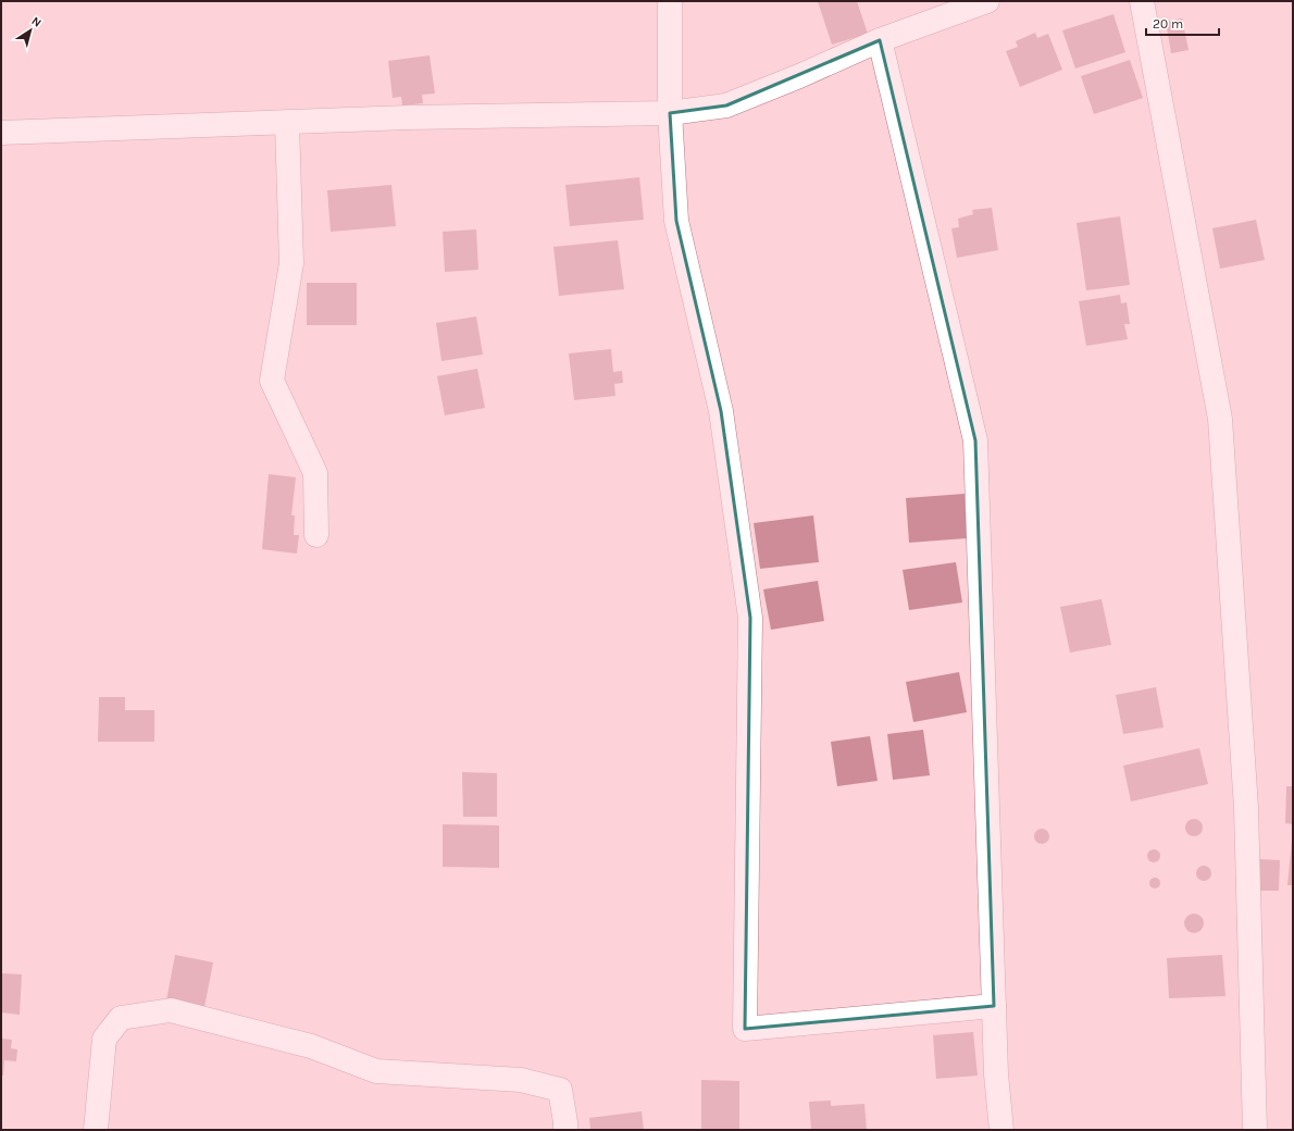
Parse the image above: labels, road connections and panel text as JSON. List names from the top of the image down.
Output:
{
  "scale_bar": "20 m",
  "north": "top right"
}
